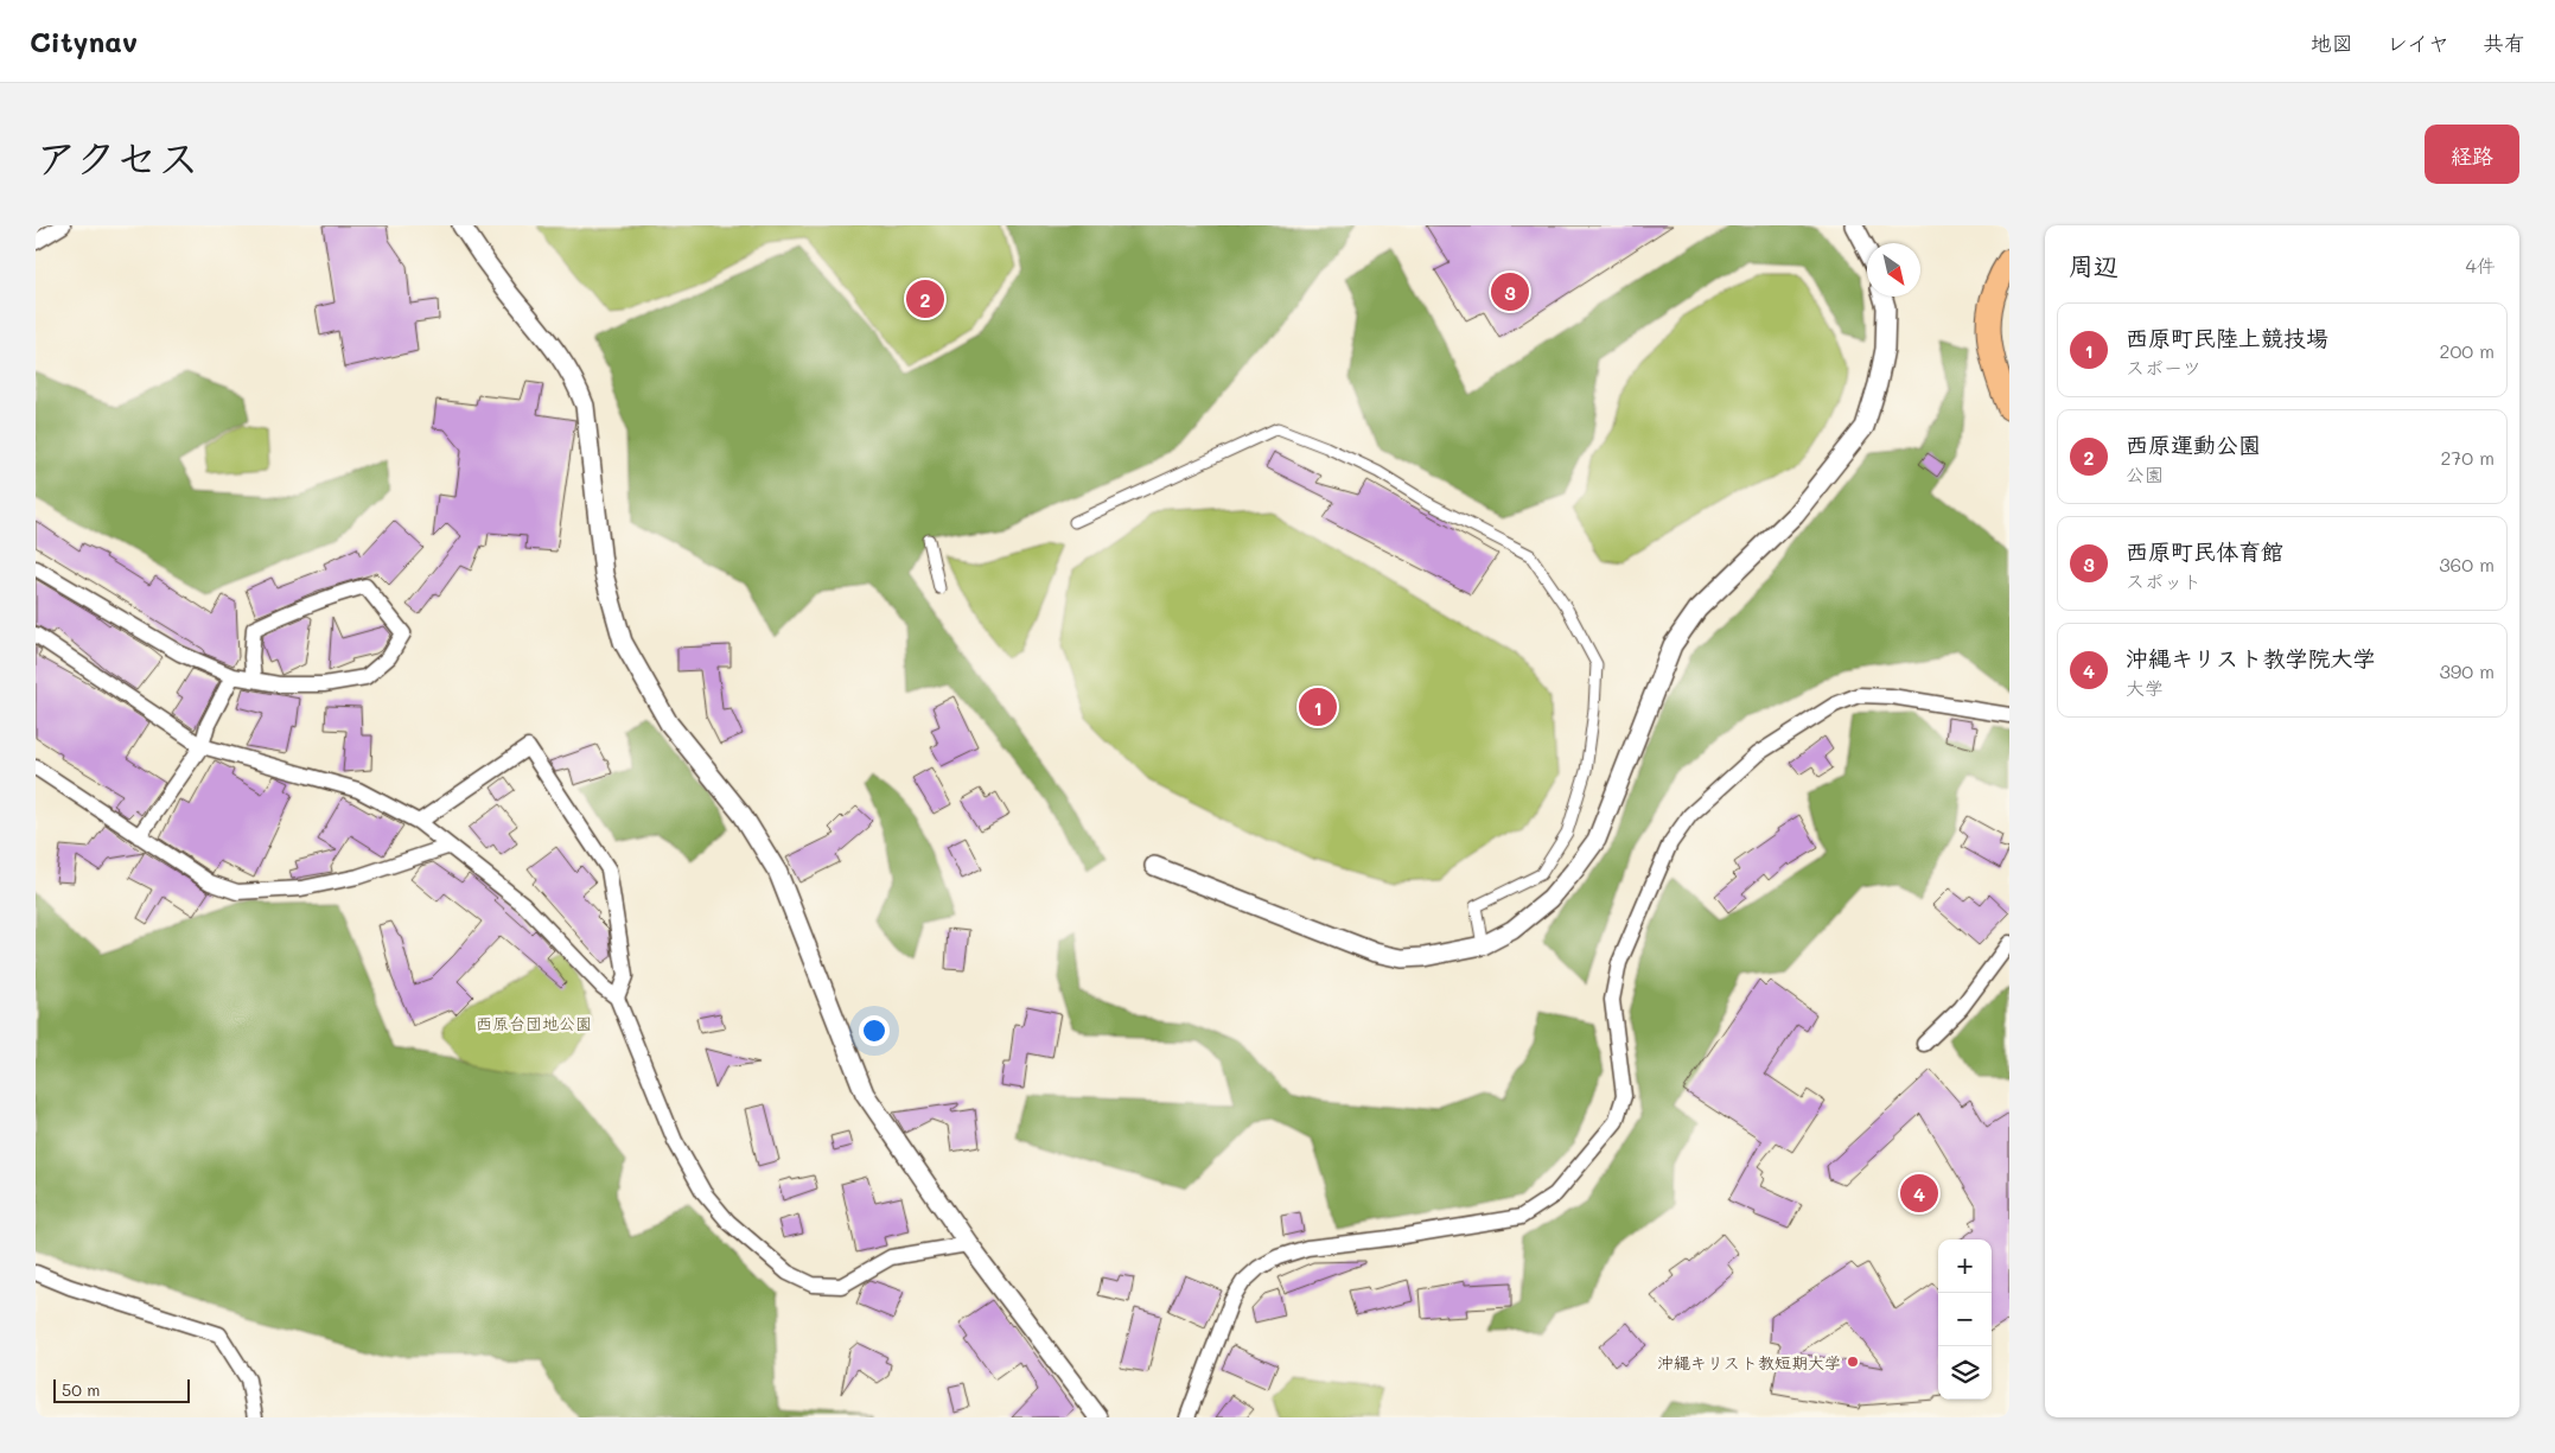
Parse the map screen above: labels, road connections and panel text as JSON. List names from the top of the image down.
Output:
{
  "parks": ["西原台団地公園"],
  "places": ["沖繩キリスト教短期大学"],
  "scale_bar": "50 m",
  "north": "bottom right",
  "page": {
    "header": "Citynav",
    "nav": ["地図", "レイヤ", "共有"],
    "title": "アクセス",
    "buttons": "経路",
    "heading": ["周辺", "4件"],
    "pins": [
      "3",
      "2",
      "1",
      "4"
    ],
    "list": [
      {
        "mark": "1",
        "name": "西原町民陸上競技場",
        "note": "スポーツ",
        "value": "200 m"
      },
      {
        "mark": "2",
        "name": "西原運動公園",
        "note": "公園",
        "value": "270 m"
      },
      {
        "mark": "3",
        "name": "西原町民体育館",
        "note": "スポット",
        "value": "360 m"
      },
      {
        "mark": "4",
        "name": "沖縄キリスト教学院大学",
        "note": "大学",
        "value": "390 m"
      }
    ],
    "map_buttons": ["+", "−"],
    "scale": "50 m"
  }
}
